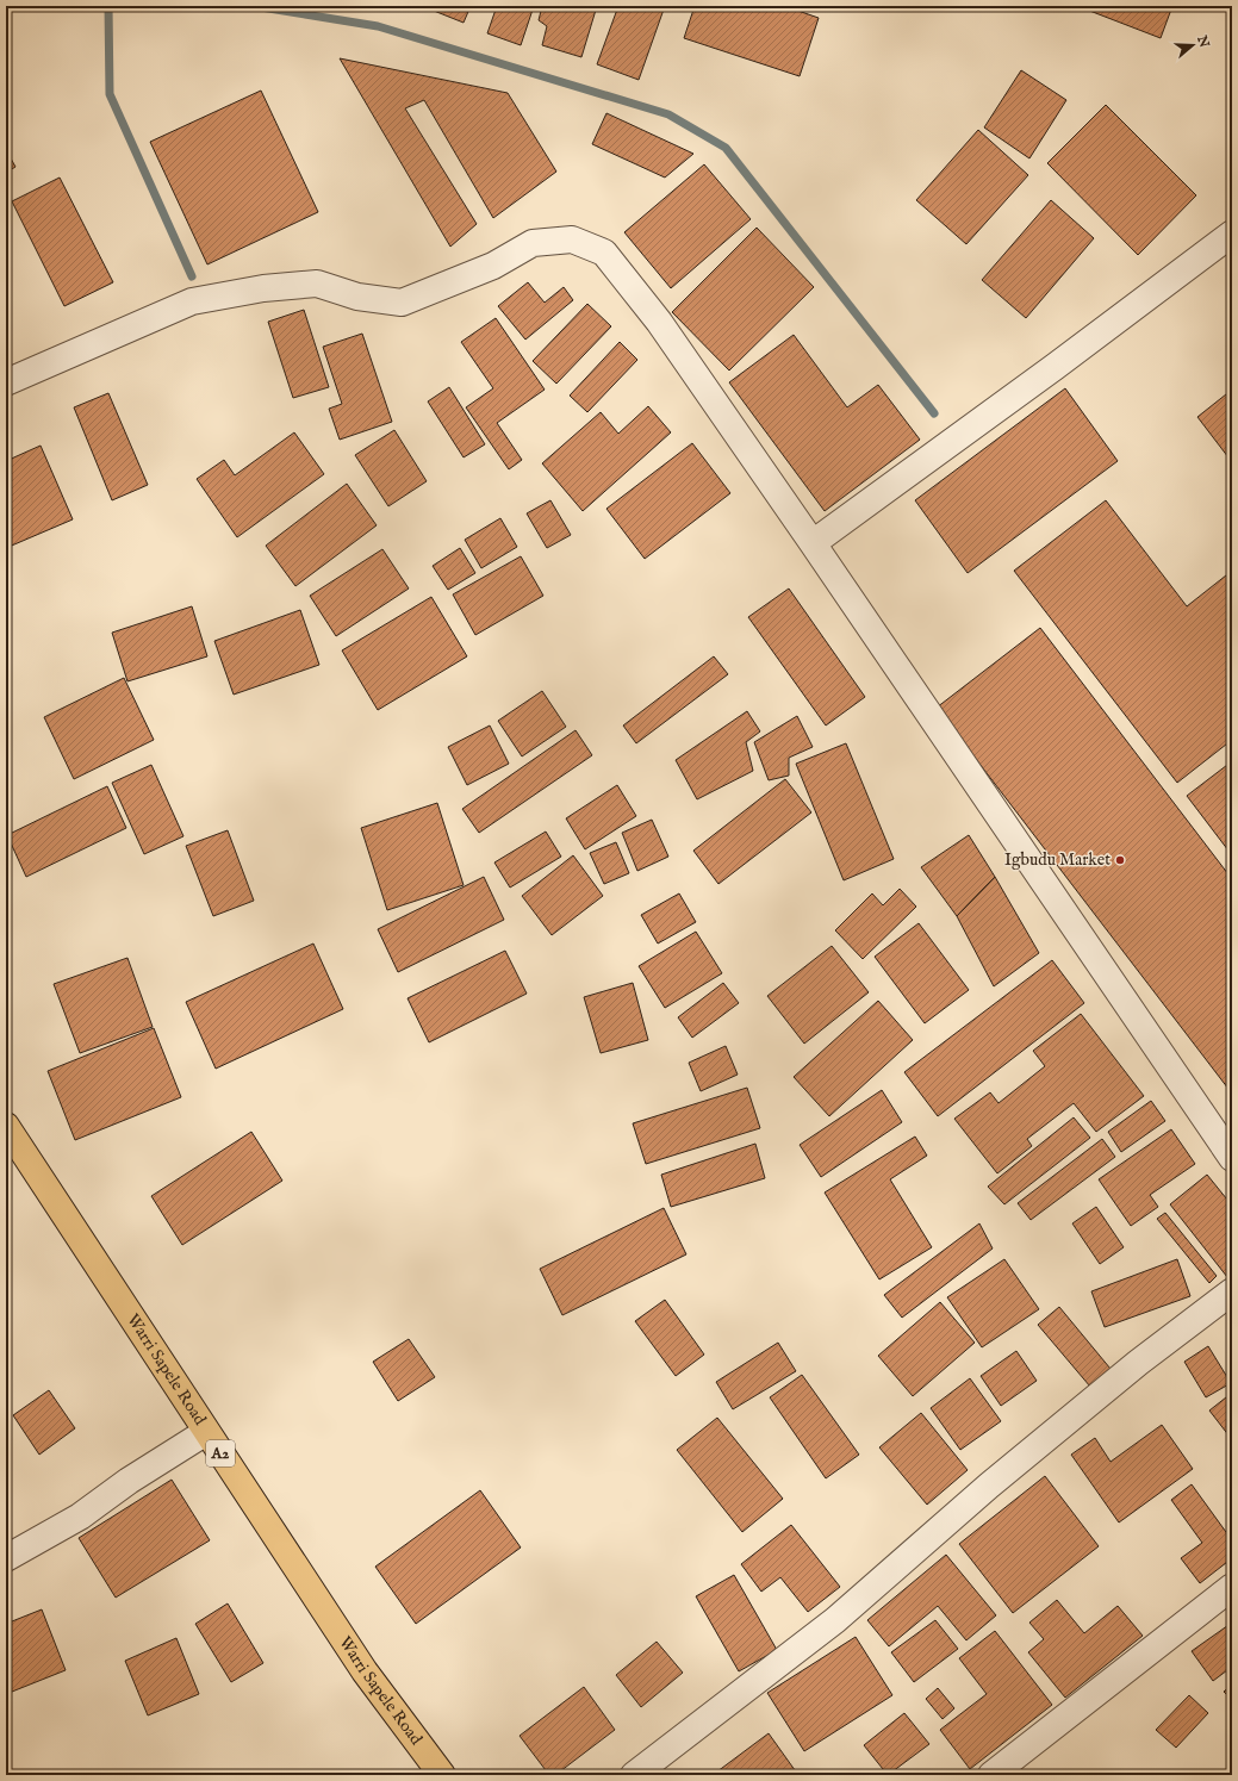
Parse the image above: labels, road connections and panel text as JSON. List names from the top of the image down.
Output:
{
  "streets": {
    "highway": ["Warri Sapele Road", "A2"]
  },
  "places": ["Igbudu Market"],
  "north": "right"
}
